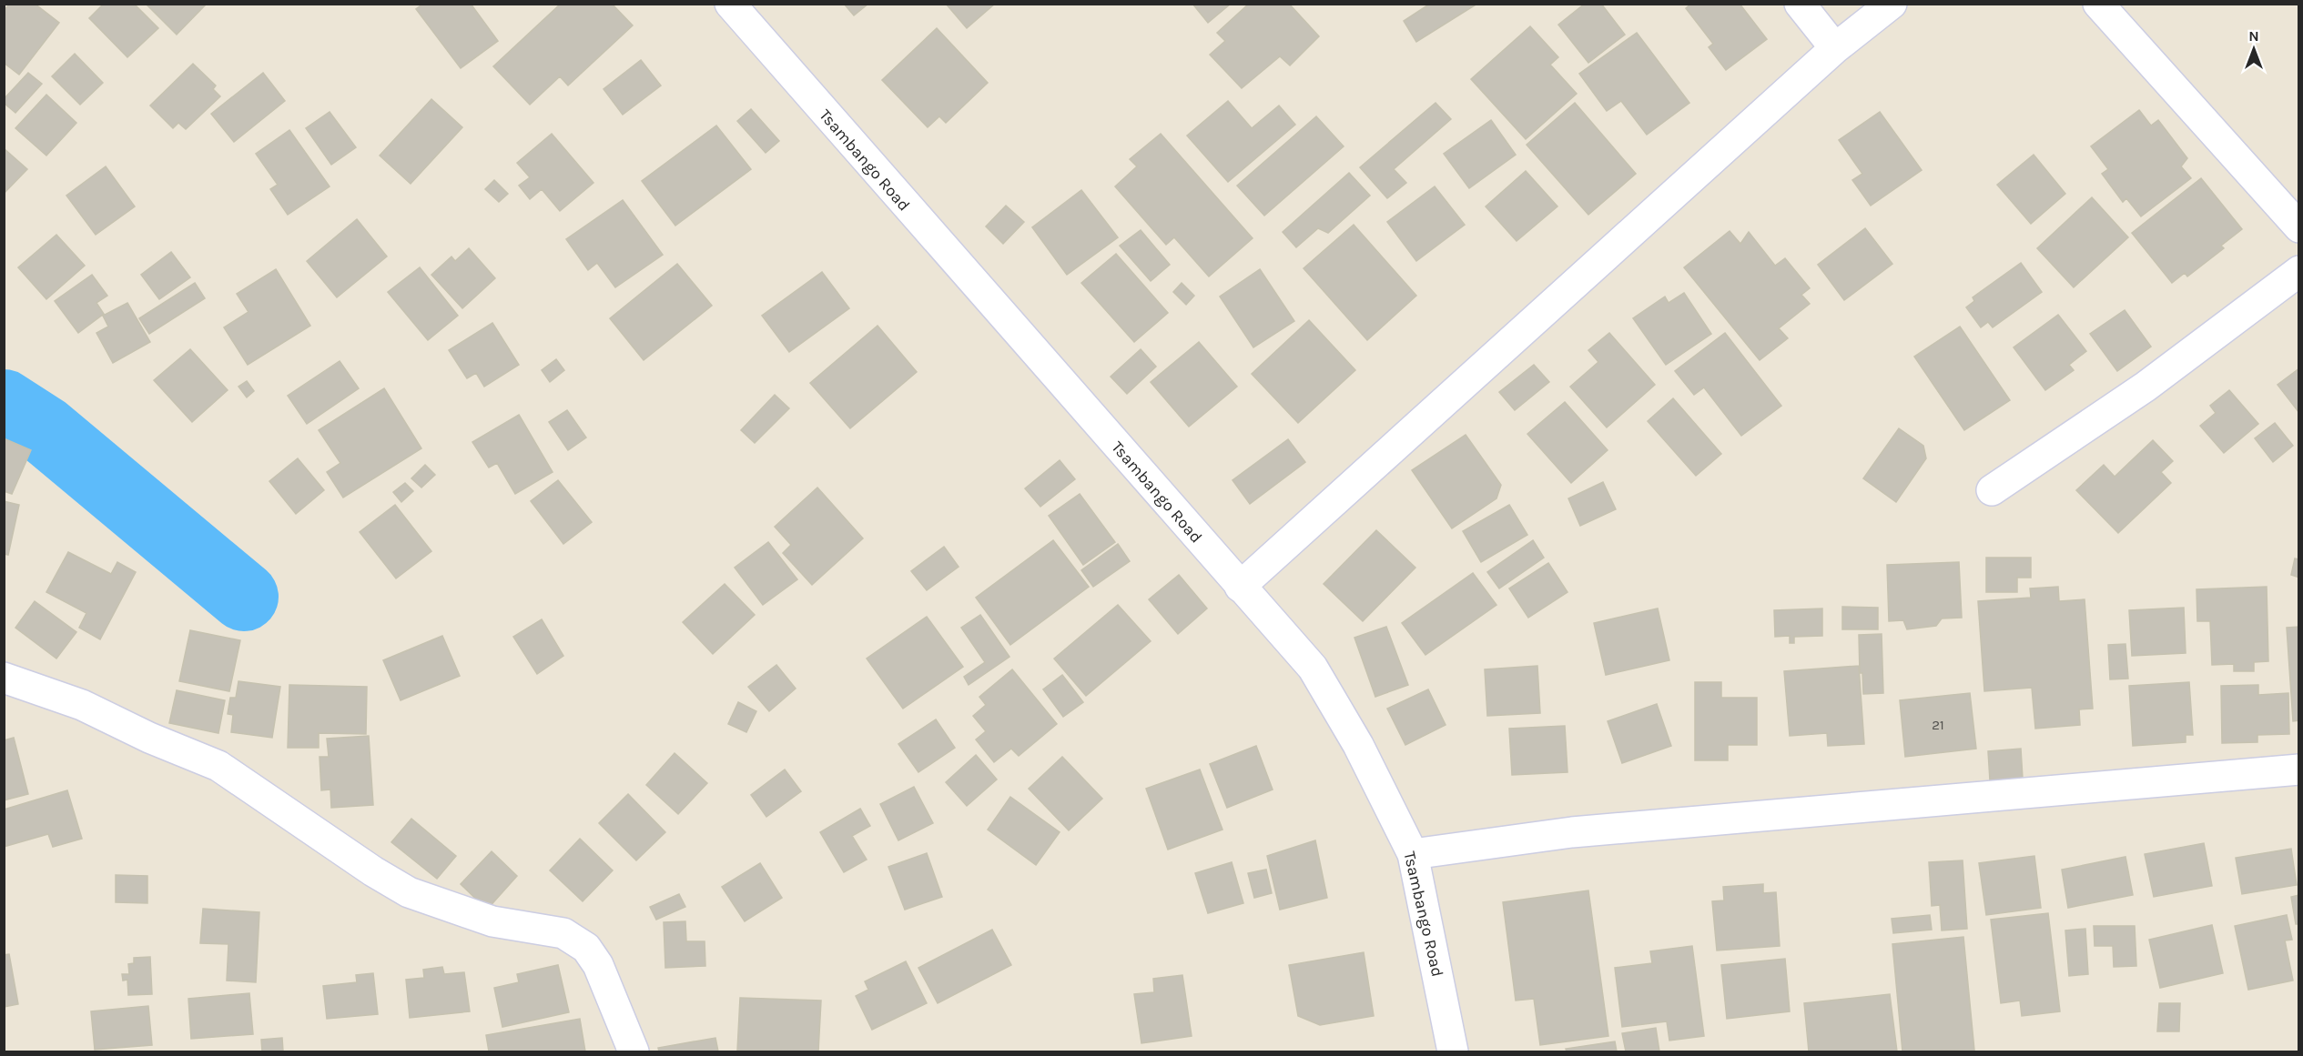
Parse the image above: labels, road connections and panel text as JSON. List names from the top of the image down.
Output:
{
  "streets": {
    "street": ["Tsambango Road"]
  },
  "house_numbers": ["21"],
  "north": "top"
}
